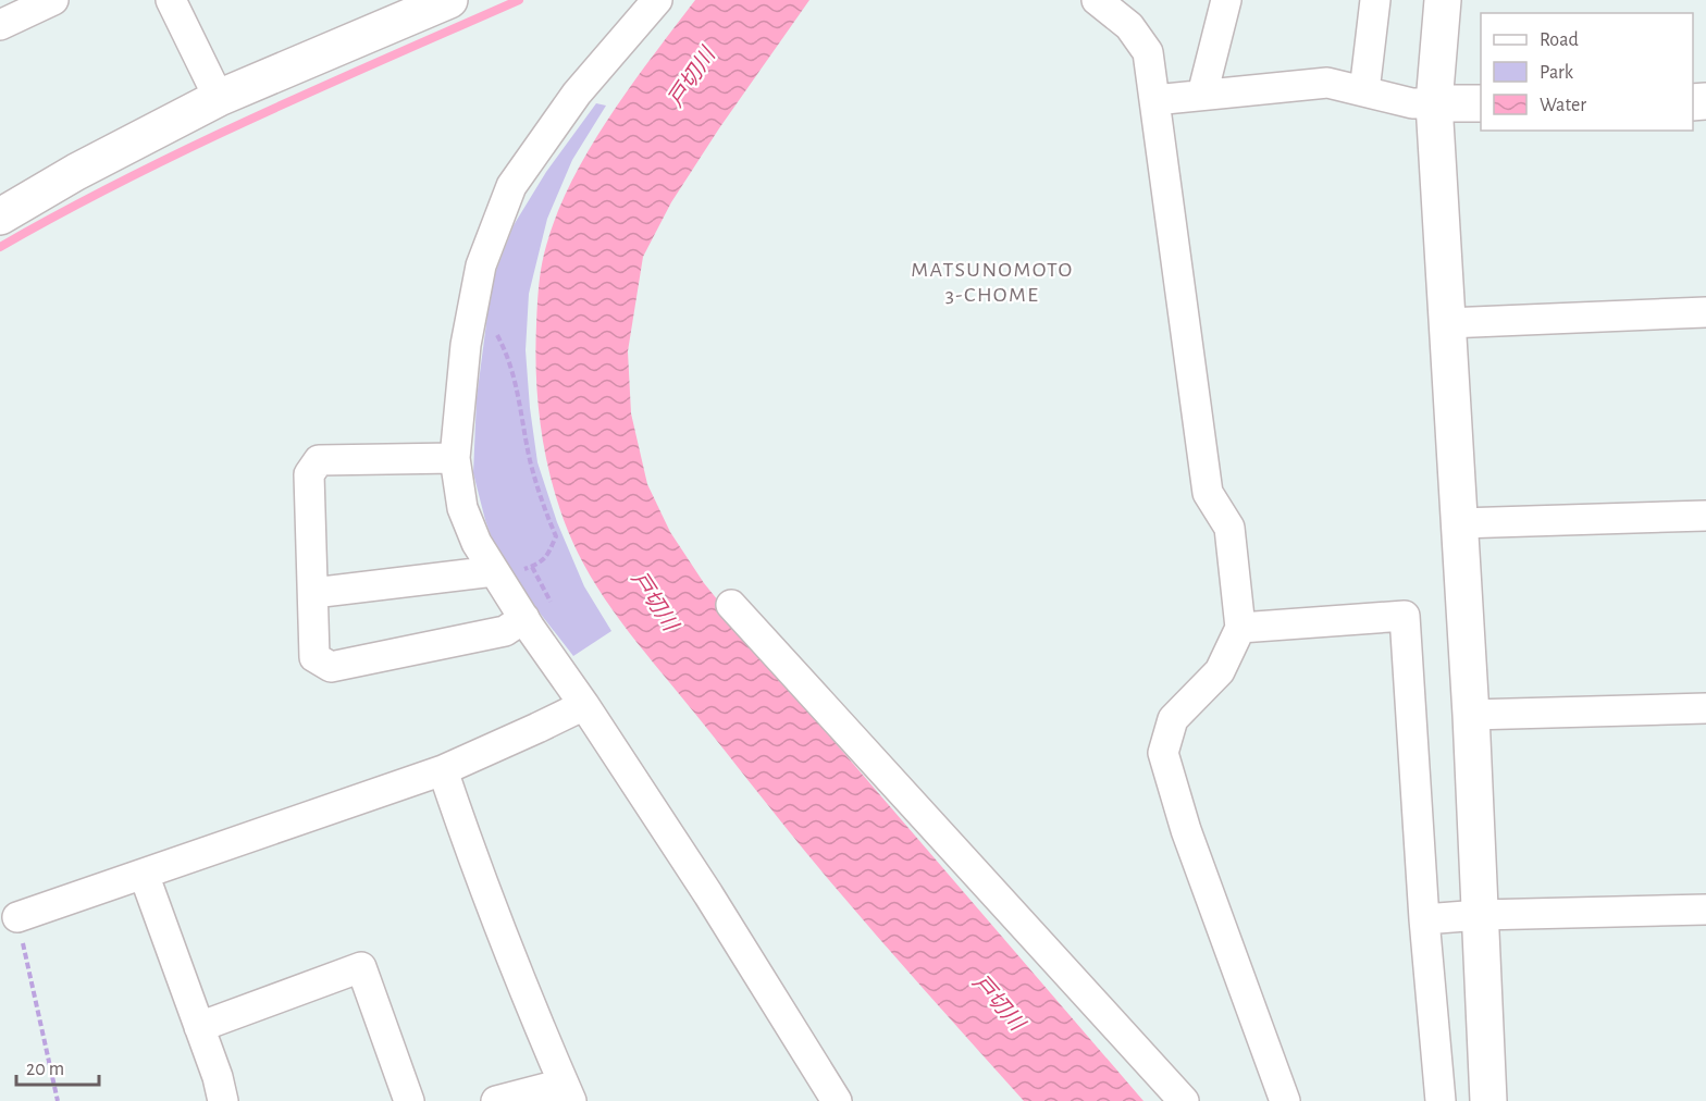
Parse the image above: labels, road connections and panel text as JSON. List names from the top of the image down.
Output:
{
  "districts": ["MATSUNOMOTO 3-CHOME"],
  "water": ["戸切川"],
  "legend": ["Road", "Park", "Water"],
  "scale_bar": "20 m"
}
